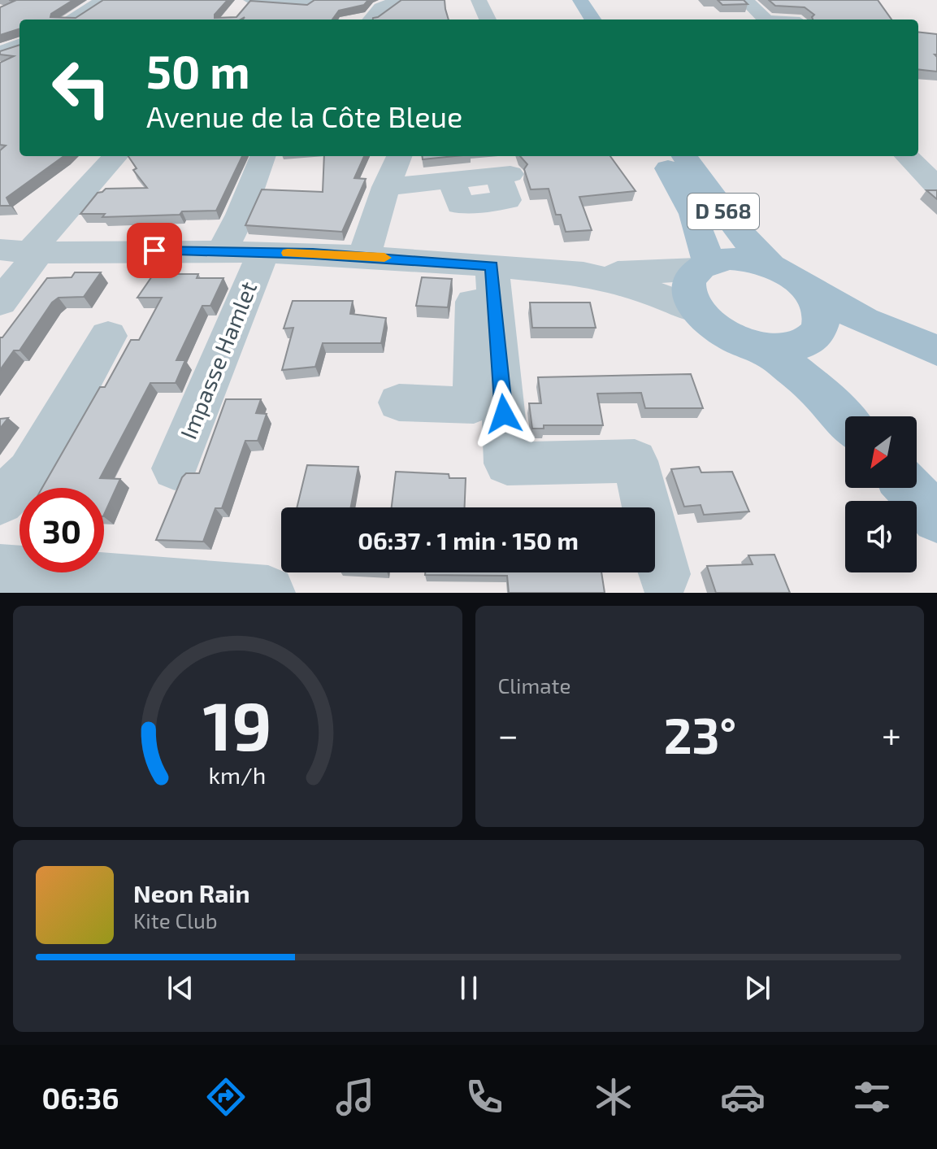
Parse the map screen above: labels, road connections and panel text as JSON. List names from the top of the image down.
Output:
{
  "streets": {
    "main road": ["D 568"],
    "street": ["Impasse Hamlet"]
  },
  "north": "bottom left",
  "page": {
    "turn": ["50 m", "Avenue de la Côte Bleue"],
    "limit": "30",
    "trip": "06:37 · 1 min · 150 m",
    "tile": "Climate",
    "heat": ["−", "23°", "+"],
    "song": ["Neon Rain", "Kite Club"],
    "tabs": "06:36",
    "gauge": ["19", "km/h"]
  }
}
